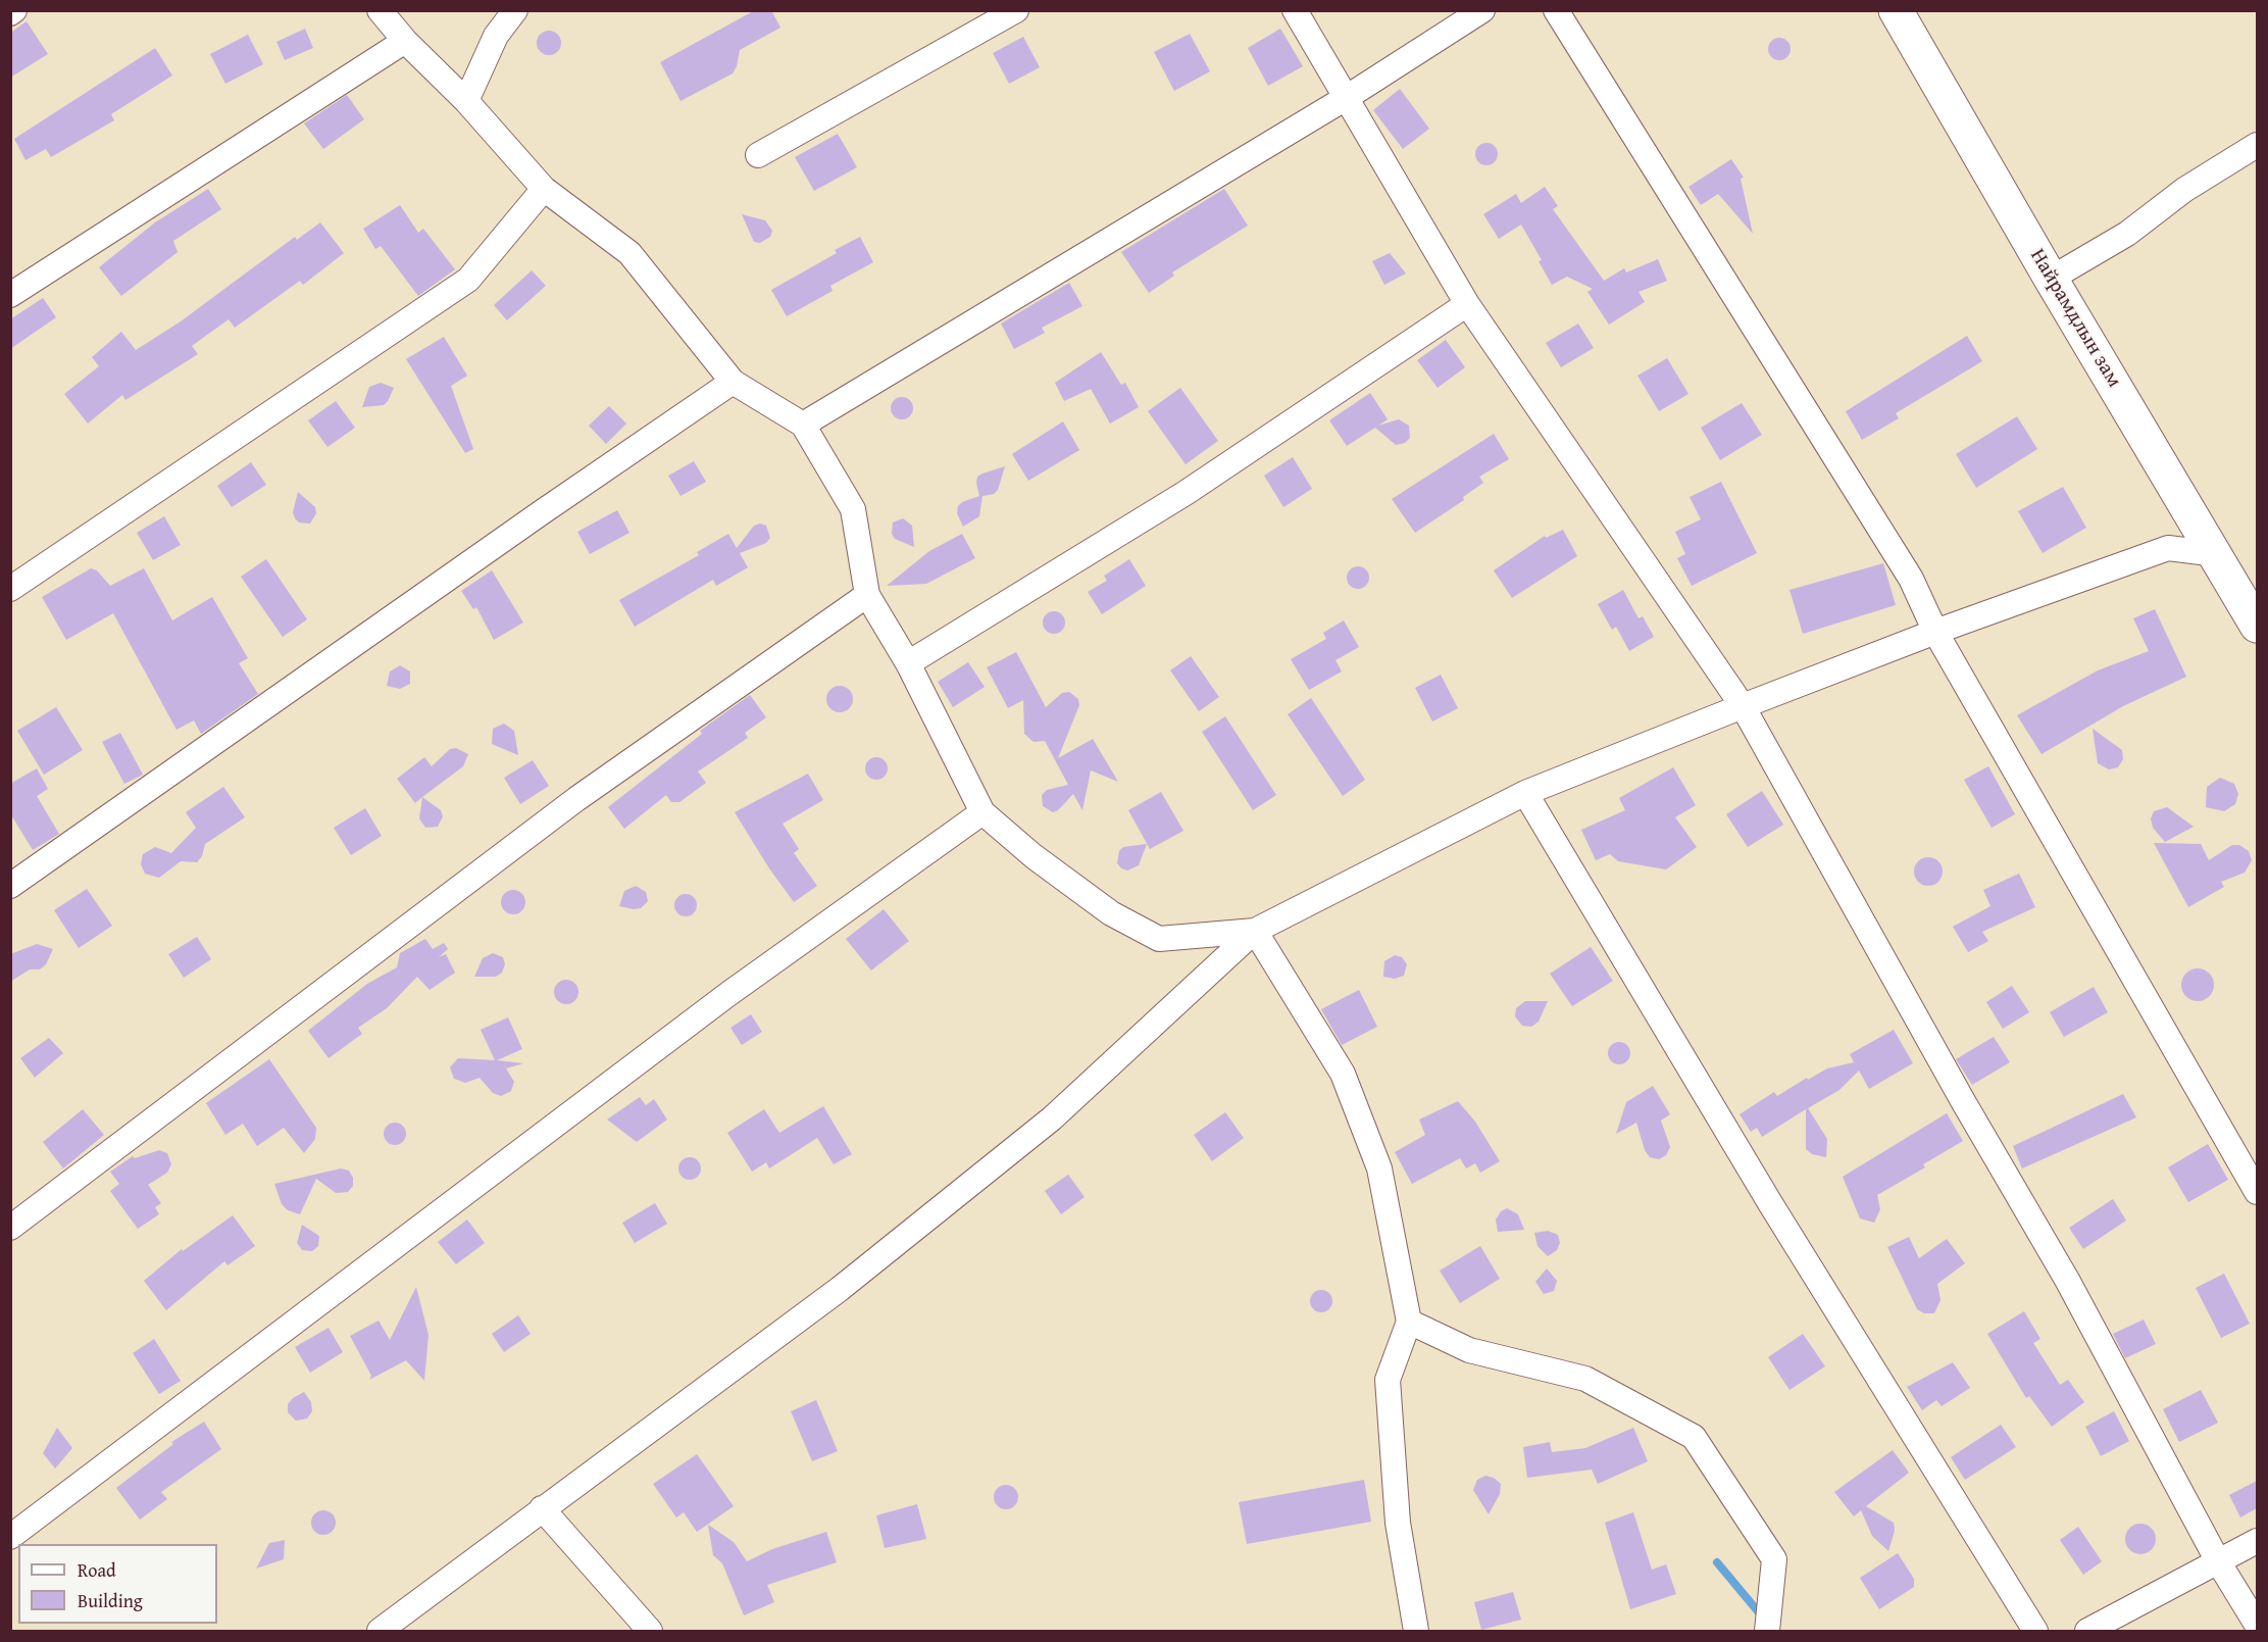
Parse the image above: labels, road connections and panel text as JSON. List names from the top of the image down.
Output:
{
  "streets": {
    "main road": ["Найрамдлын зам"]
  },
  "legend": ["Road", "Building"]
}
